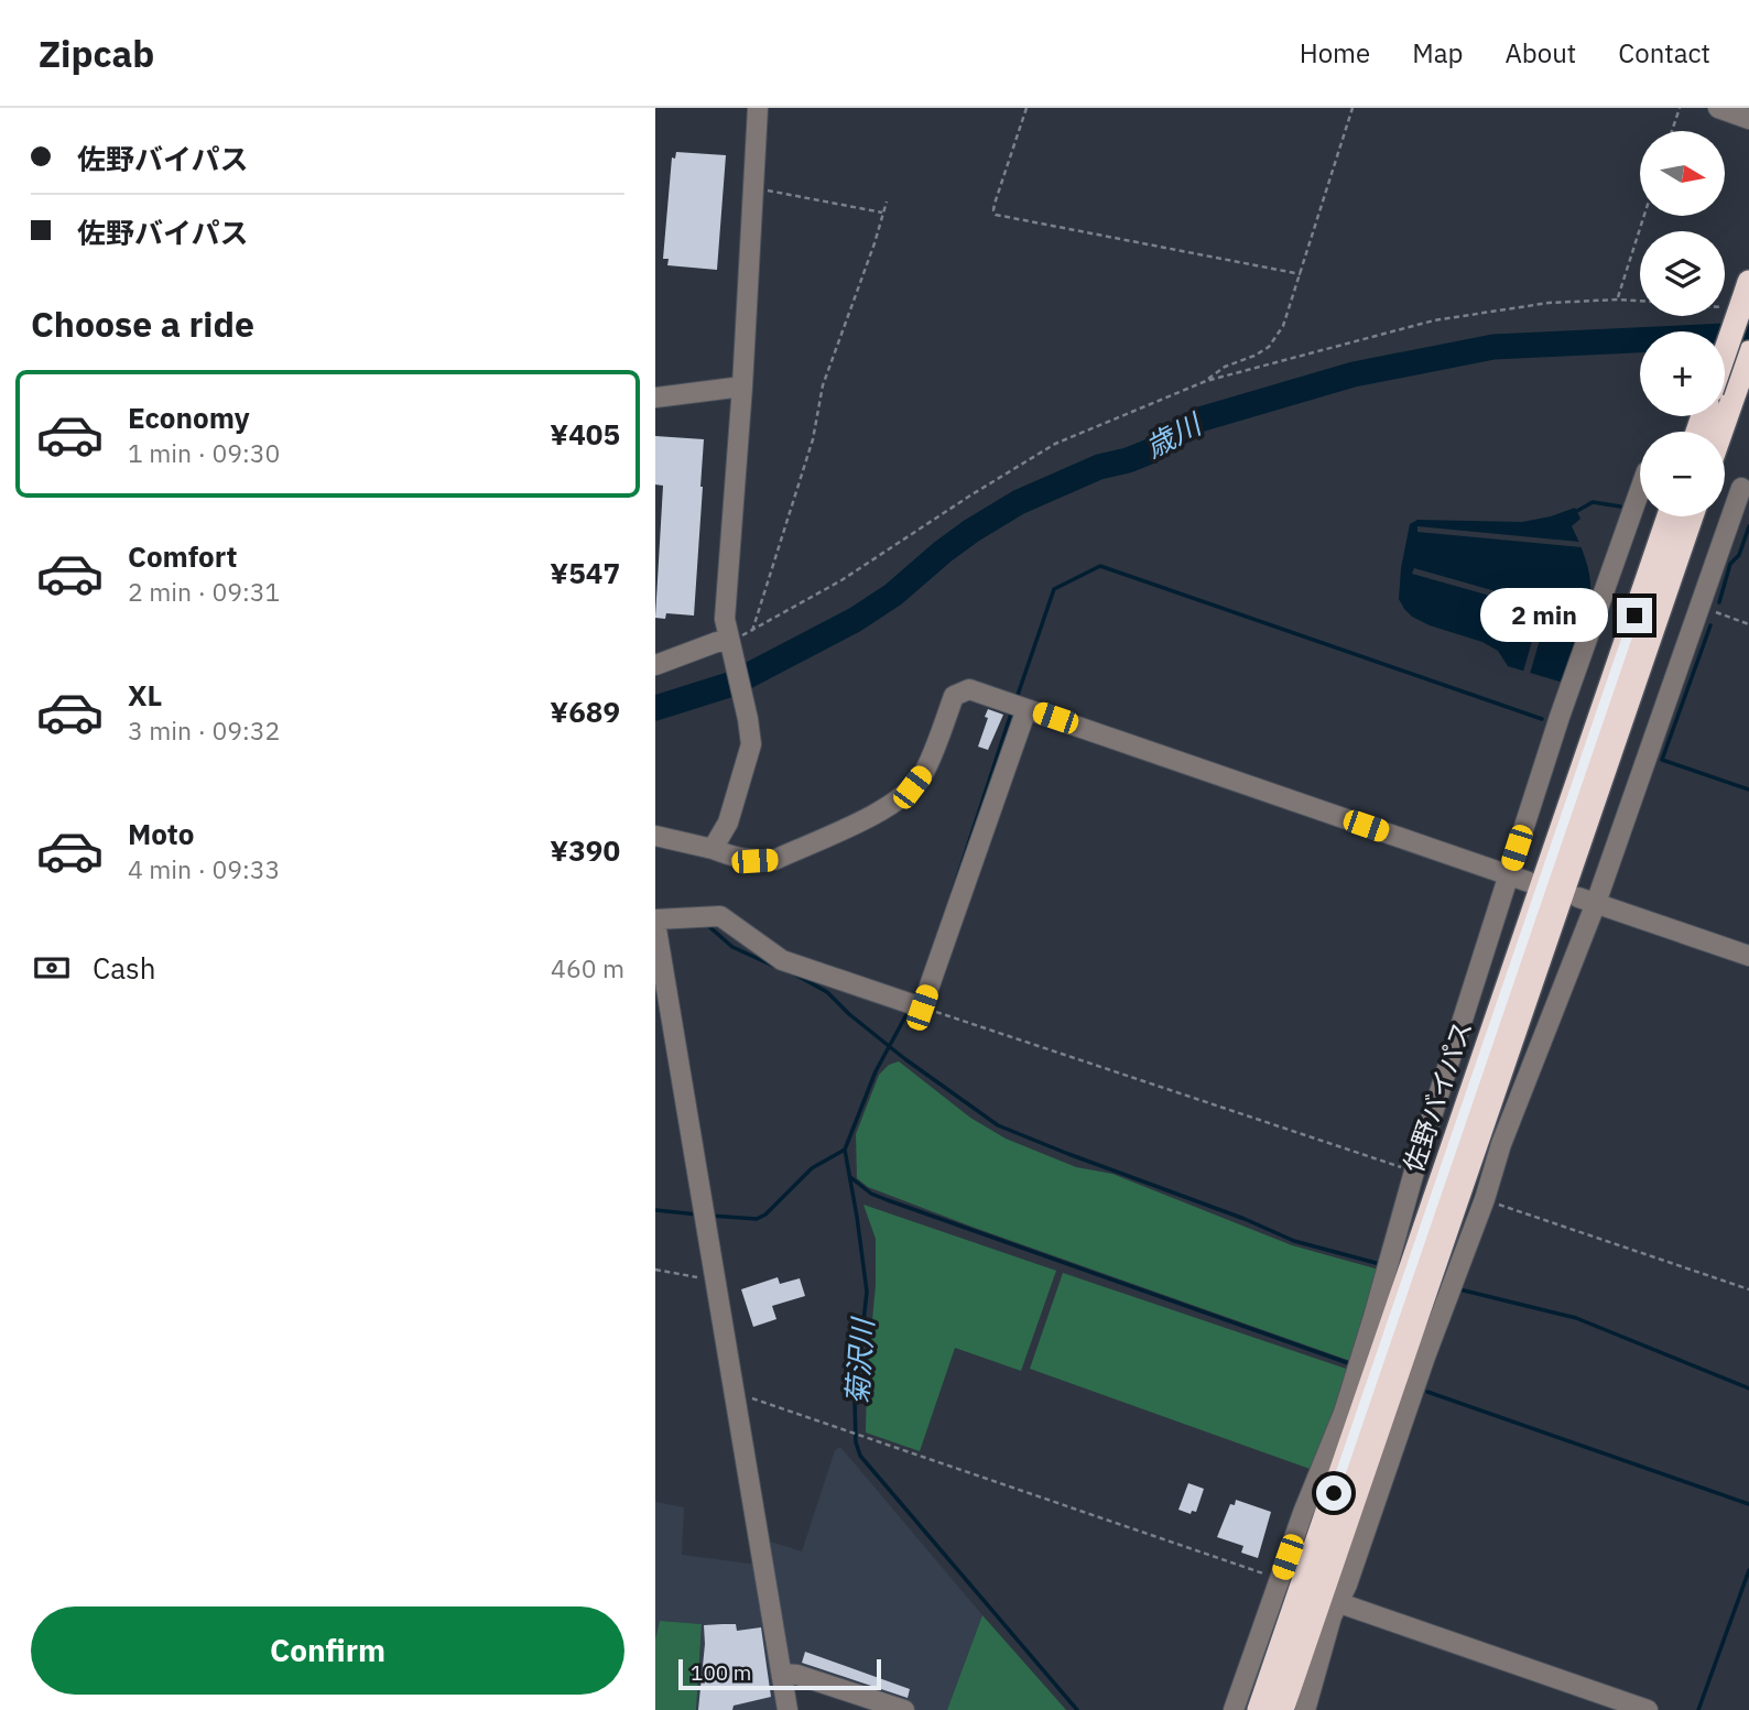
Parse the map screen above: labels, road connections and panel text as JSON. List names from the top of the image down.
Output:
{
  "streets": {
    "highway": ["佐野バイパス"]
  },
  "water": ["歳川", "菊沢川"],
  "scale_bar": "100 m",
  "north": "right",
  "page": {
    "header": "Zipcab",
    "nav": [
      "Home",
      "Map",
      "About",
      "Contact"
    ],
    "banner": ["佐野バイパス", "佐野バイパス"],
    "map_buttons": ["+", "−"],
    "heading": "Choose a ride",
    "list": [
      {
        "name": "Economy",
        "note": "1 min · 09:30",
        "value": "¥405"
      },
      {
        "name": "Comfort",
        "note": "2 min · 09:31",
        "value": "¥547"
      },
      {
        "name": "XL",
        "note": "3 min · 09:32",
        "value": "¥689"
      },
      {
        "name": "Moto",
        "note": "4 min · 09:33",
        "value": "¥390"
      }
    ],
    "bubble": "2 min",
    "pay": ["Cash", "460 m"],
    "buttons": "Confirm",
    "scale": "100 m"
  }
}
